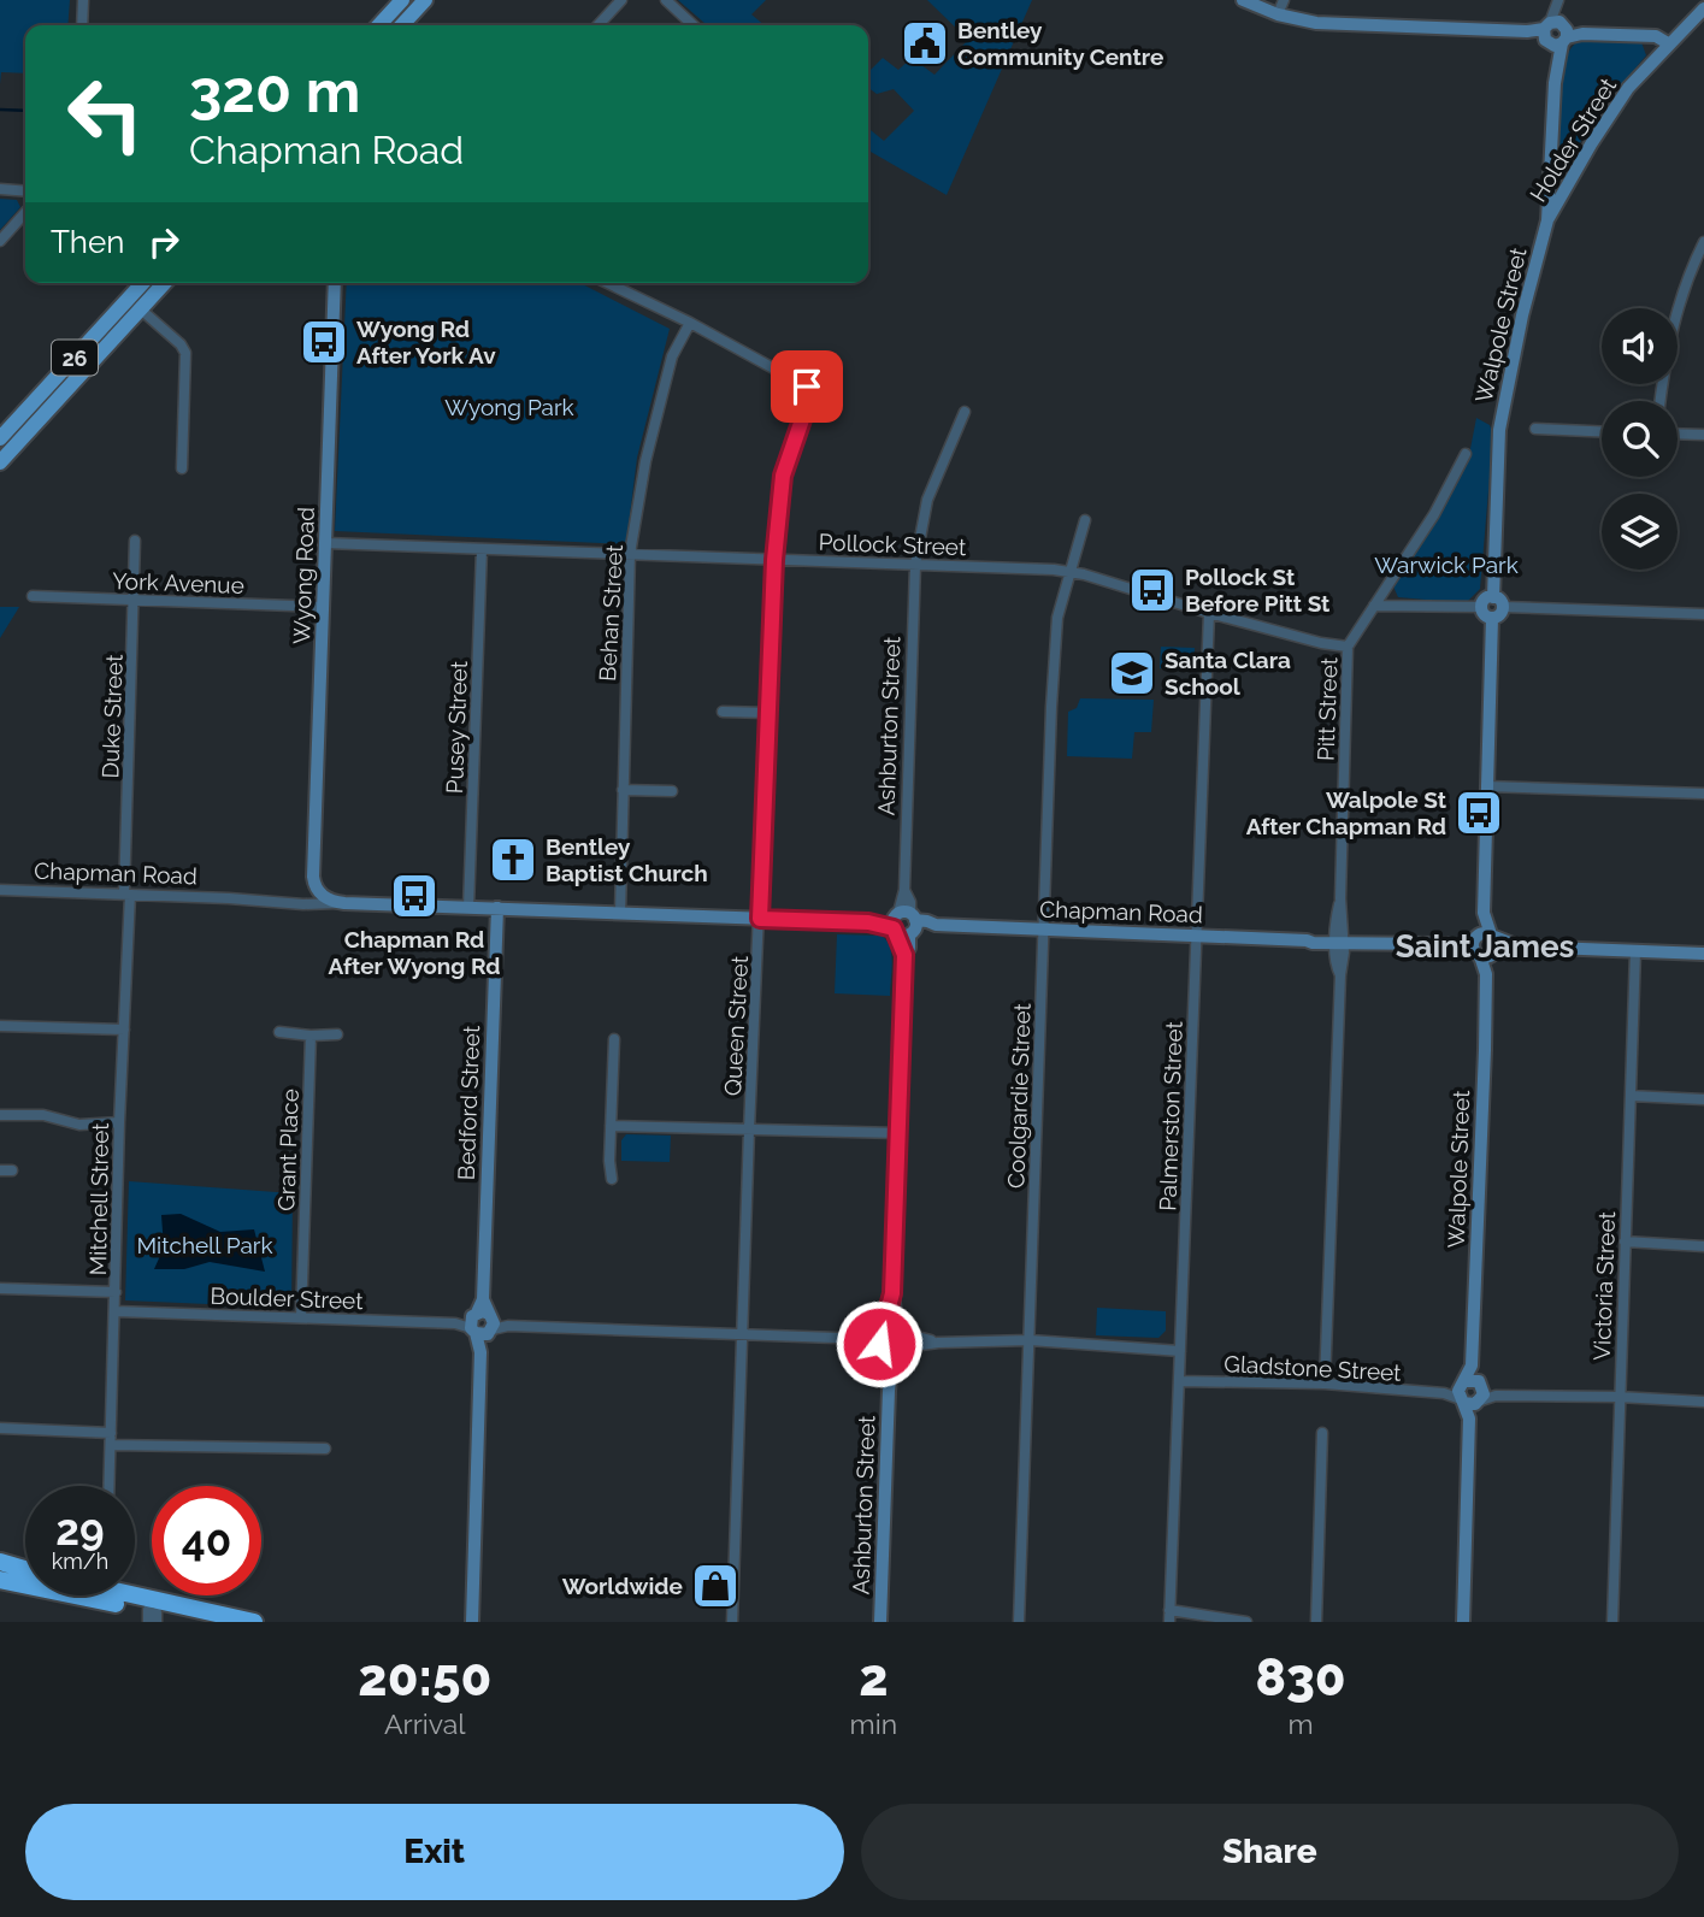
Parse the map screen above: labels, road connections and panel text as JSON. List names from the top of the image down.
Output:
{
  "streets": {
    "main road": ["26"],
    "street": [
      "Holder Street",
      "Walpole Street",
      "Pollock Street",
      "Wyong Road",
      "York Avenue",
      "Behan Street",
      "Pitt Street",
      "Duke Street",
      "Ashburton Street",
      "Pusey Street",
      "Chapman Road",
      "Queen Street",
      "Coolgardie Street",
      "Bedford Street",
      "Palmerston Street",
      "Grant Place",
      "Mitchell Street",
      "Victoria Street",
      "Boulder Street",
      "Gladstone Street"
    ]
  },
  "crossings": [
    ["Holder Street", "Walpole Street"],
    ["Walpole Street", "Chapman Road"],
    ["Walpole Street", "Gladstone Street"],
    ["Pollock Street", "Wyong Road"],
    ["Pollock Street", "Behan Street"],
    ["Pollock Street", "Pitt Street"],
    ["Pollock Street", "Ashburton Street"],
    ["Pollock Street", "Pusey Street"],
    ["Pollock Street", "Queen Street"],
    ["Pollock Street", "Coolgardie Street"],
    ["Pollock Street", "Palmerston Street"],
    ["Wyong Road", "York Avenue"],
    ["Wyong Road", "Chapman Road"],
    ["York Avenue", "Duke Street"],
    ["Behan Street", "Chapman Road"],
    ["Behan Street", "Queen Street"],
    ["Pitt Street", "Chapman Road"],
    ["Pitt Street", "Gladstone Street"],
    ["Duke Street", "Chapman Road"],
    ["Duke Street", "Mitchell Street"],
    ["Ashburton Street", "Chapman Road"],
    ["Ashburton Street", "Boulder Street"],
    ["Pusey Street", "Chapman Road"],
    ["Chapman Road", "Queen Street"],
    ["Chapman Road", "Coolgardie Street"],
    ["Chapman Road", "Bedford Street"],
    ["Chapman Road", "Palmerston Street"],
    ["Chapman Road", "Mitchell Street"],
    ["Chapman Road", "Victoria Street"],
    ["Queen Street", "Boulder Street"],
    ["Bedford Street", "Boulder Street"],
    ["Palmerston Street", "Gladstone Street"],
    ["Grant Place", "Boulder Street"],
    ["Mitchell Street", "Boulder Street"],
    ["Victoria Street", "Gladstone Street"]
  ],
  "districts": ["Saint James"],
  "parks": ["Wyong Park", "Warwick Park", "Mitchell Park"],
  "places": {
    "public building": ["Bentley Community Centre"],
    "bus stop": [
      "Wyong Rd After York Av",
      "Pollock St Before Pitt St",
      "Walpole St After Chapman Rd",
      "Chapman Rd After Wyong Rd"
    ],
    "school or university": ["Santa Clara School"],
    "church": ["Bentley Baptist Church"],
    "shop": ["Worldwide"]
  },
  "page": {
    "turn": ["320 m", "Chapman Road"],
    "then": "Then",
    "speed": "29 km/h",
    "limit": "40",
    "eta": [
      "20:50",
      "Arrival",
      "2",
      "min",
      "830",
      "m"
    ],
    "buttons": ["Exit", "Share"]
  }
}
